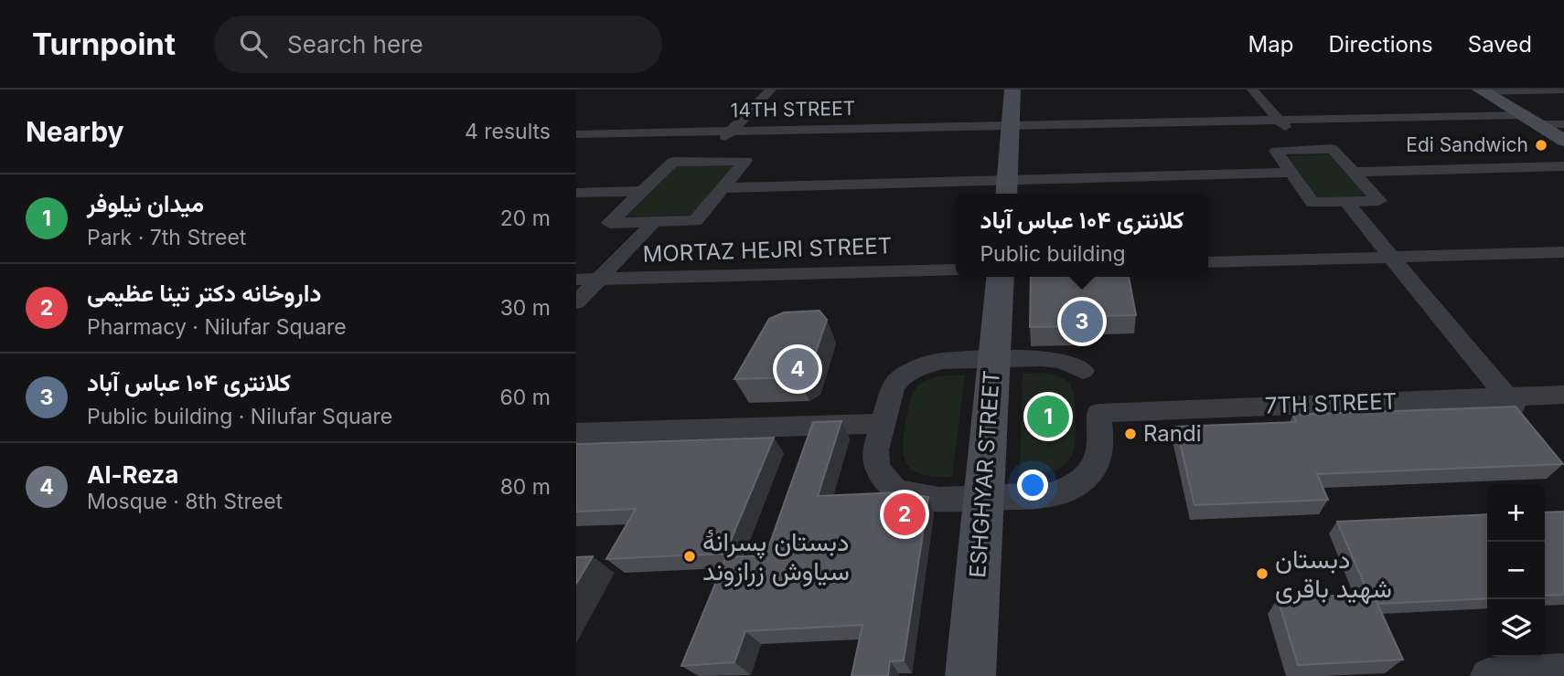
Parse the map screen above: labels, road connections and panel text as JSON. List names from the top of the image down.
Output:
{
  "streets": {
    "main road": ["ESHGHYAR STREET"],
    "street": ["14TH STREET", "MORTAZ HEJRI STREET", "7TH STREET"]
  },
  "places": [
    "Edi Sandwich",
    "Randi",
    "دبستان پسرانهٔ سیاوش زرازوند",
    "دبستان شهید باقری"
  ],
  "page": {
    "header": "Turnpoint",
    "search": "Search here",
    "nav": ["Map", "Directions", "Saved"],
    "heading": ["Nearby", "4 results"],
    "list": [
      {
        "mark": "1",
        "name": "میدان نیلوفر",
        "note": "Park · 7th Street",
        "value": "20 m"
      },
      {
        "mark": "2",
        "name": "داروخانه دکتر تینا عظیمی",
        "note": "Pharmacy · Nilufar Square",
        "value": "30 m"
      },
      {
        "mark": "3",
        "name": "کلانتری ۱۰۴ عباس آباد",
        "note": "Public building · Nilufar Square",
        "value": "60 m"
      },
      {
        "mark": "4",
        "name": "Al-Reza",
        "note": "Mosque · 8th Street",
        "value": "80 m"
      }
    ],
    "popup": ["کلانتری ۱۰۴ عباس آباد", "Public building"],
    "pins": [
      "3",
      "4",
      "1",
      "2"
    ],
    "map_buttons": ["+", "−"]
  }
}
